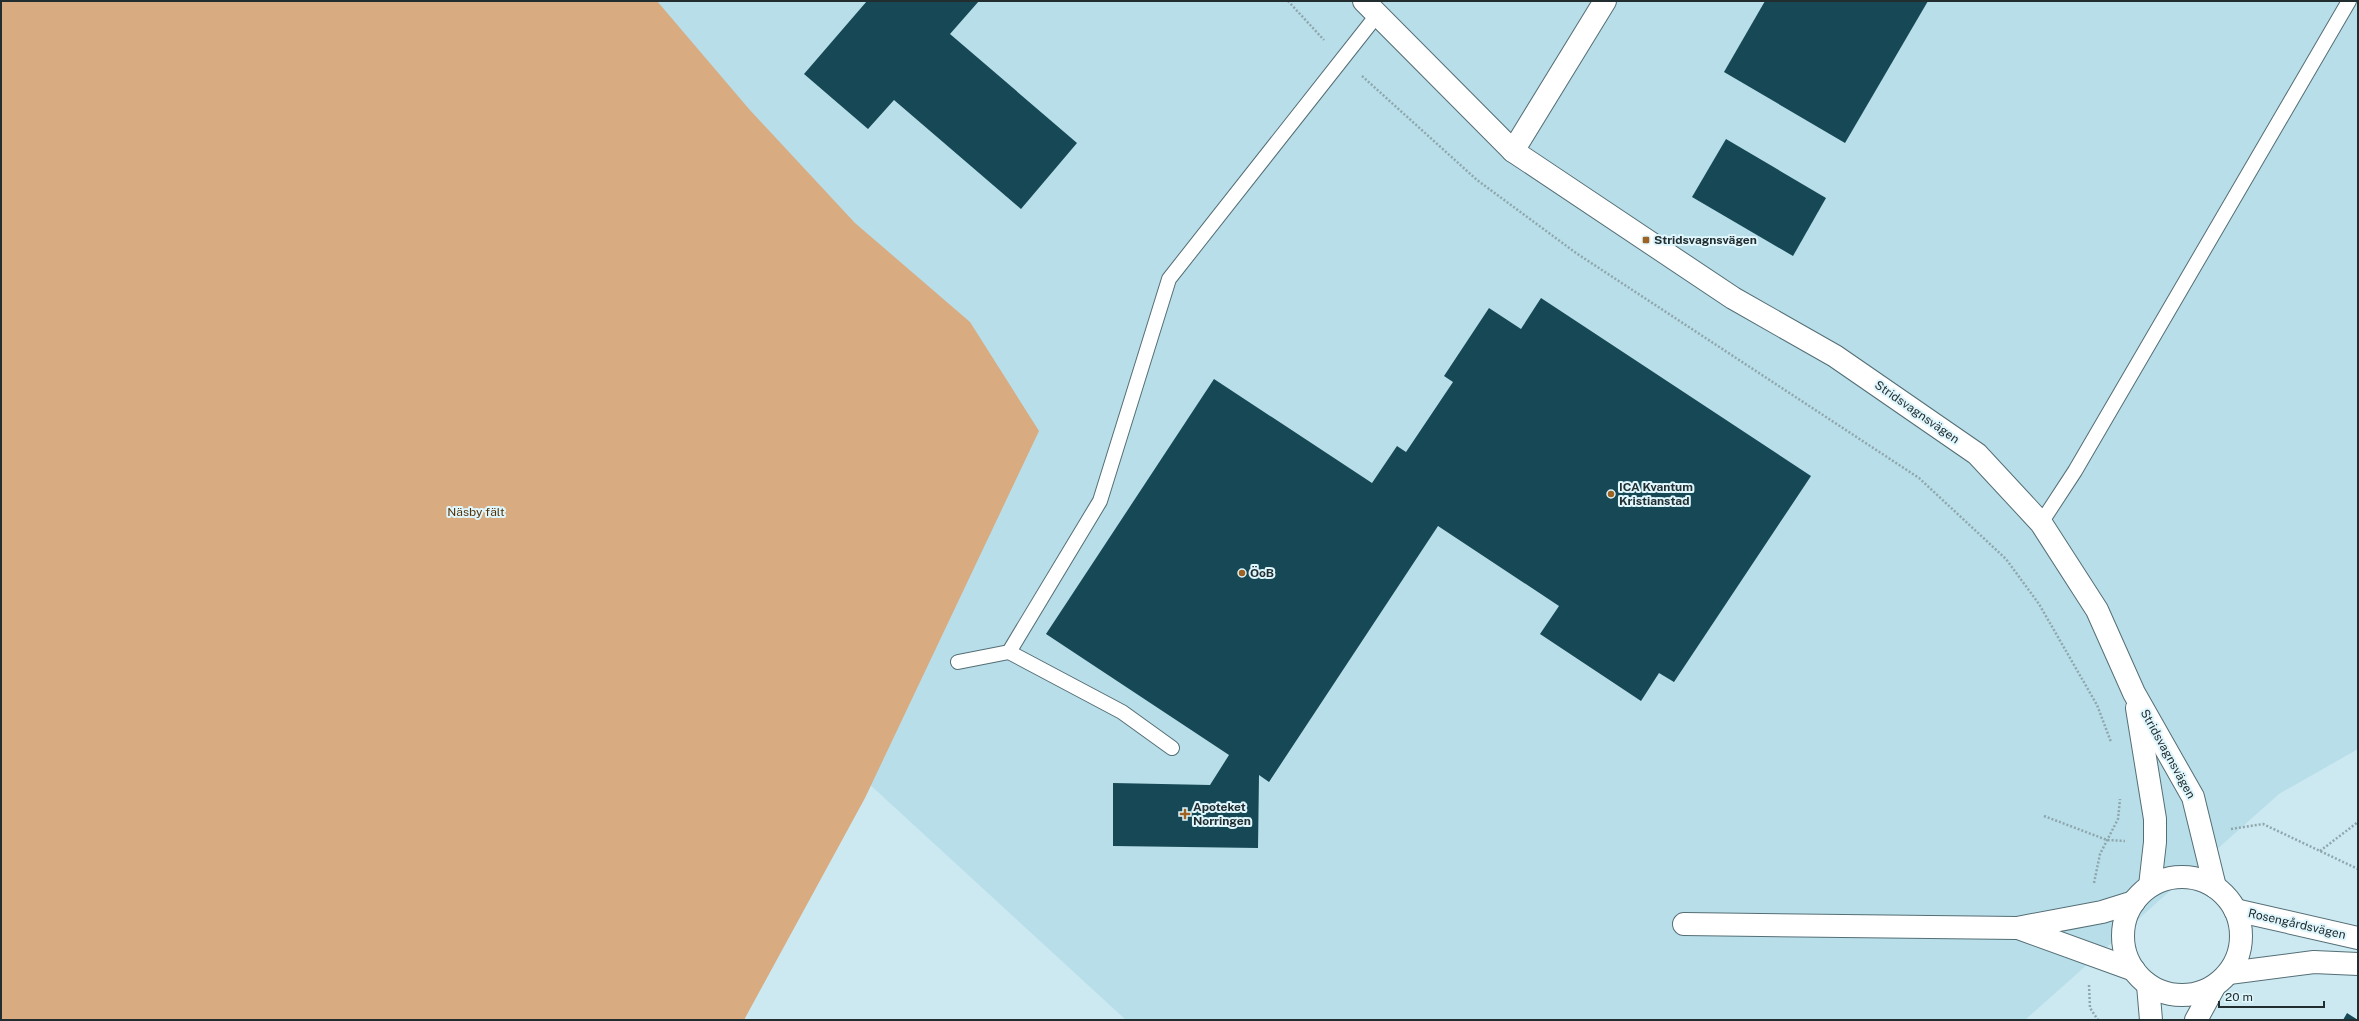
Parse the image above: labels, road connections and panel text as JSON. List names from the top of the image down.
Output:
{
  "streets": {
    "street": ["Stridsvagnsvägen", "Rosengårdsvägen"]
  },
  "crossings": [
    ["Stridsvagnsvägen", "Rosengårdsvägen"]
  ],
  "parks": ["Näsby fält"],
  "places": {
    "transit": ["Stridsvagnsvägen"],
    "other": ["ICA Kvantum Kristianstad", "ÖoB"],
    "health": ["Apoteket Norringen"]
  },
  "scale_bar": "20 m"
}
